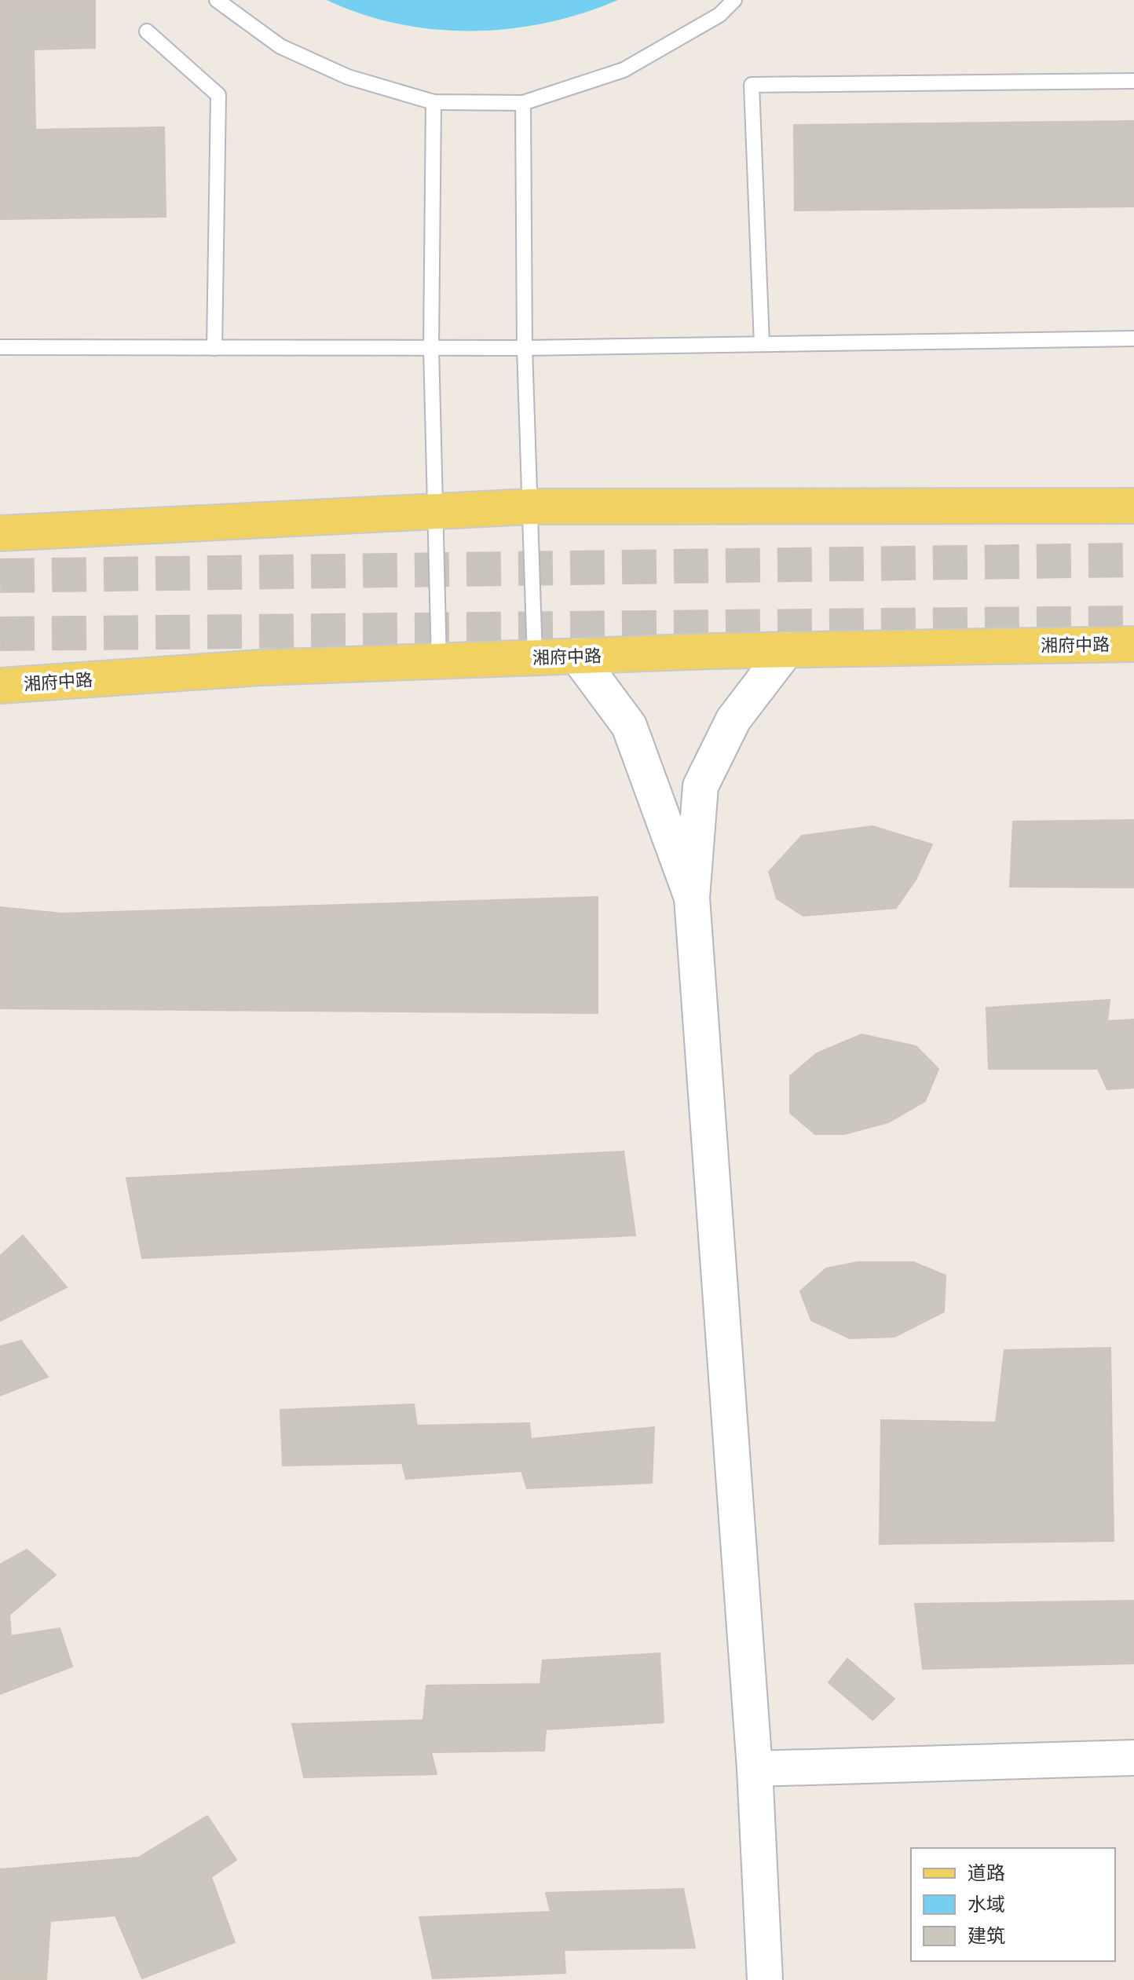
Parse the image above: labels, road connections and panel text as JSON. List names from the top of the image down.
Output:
{
  "streets": {
    "main road": ["湘府中路"]
  },
  "legend": ["道路", "水域", "建筑"]
}
